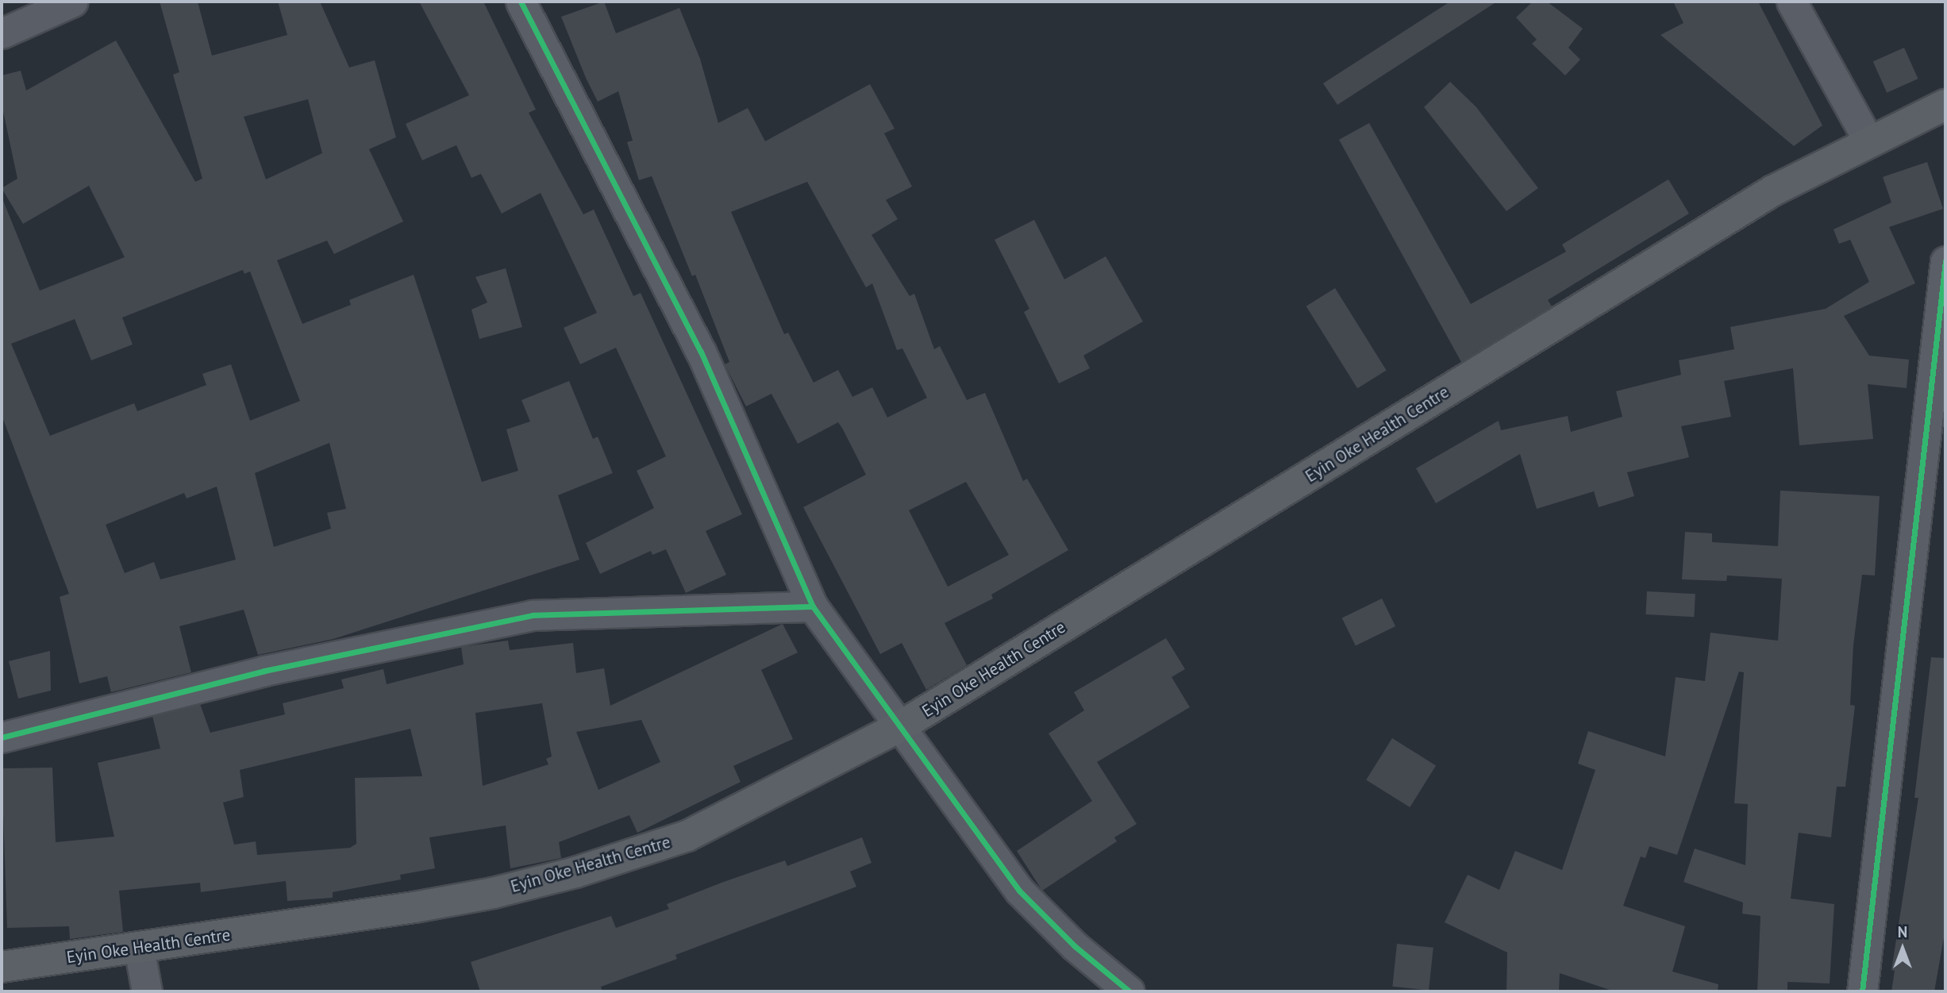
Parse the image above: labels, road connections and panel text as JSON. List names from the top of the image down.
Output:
{
  "streets": {
    "main road": ["Eyin Oke Health Centre"]
  },
  "north": "top"
}
